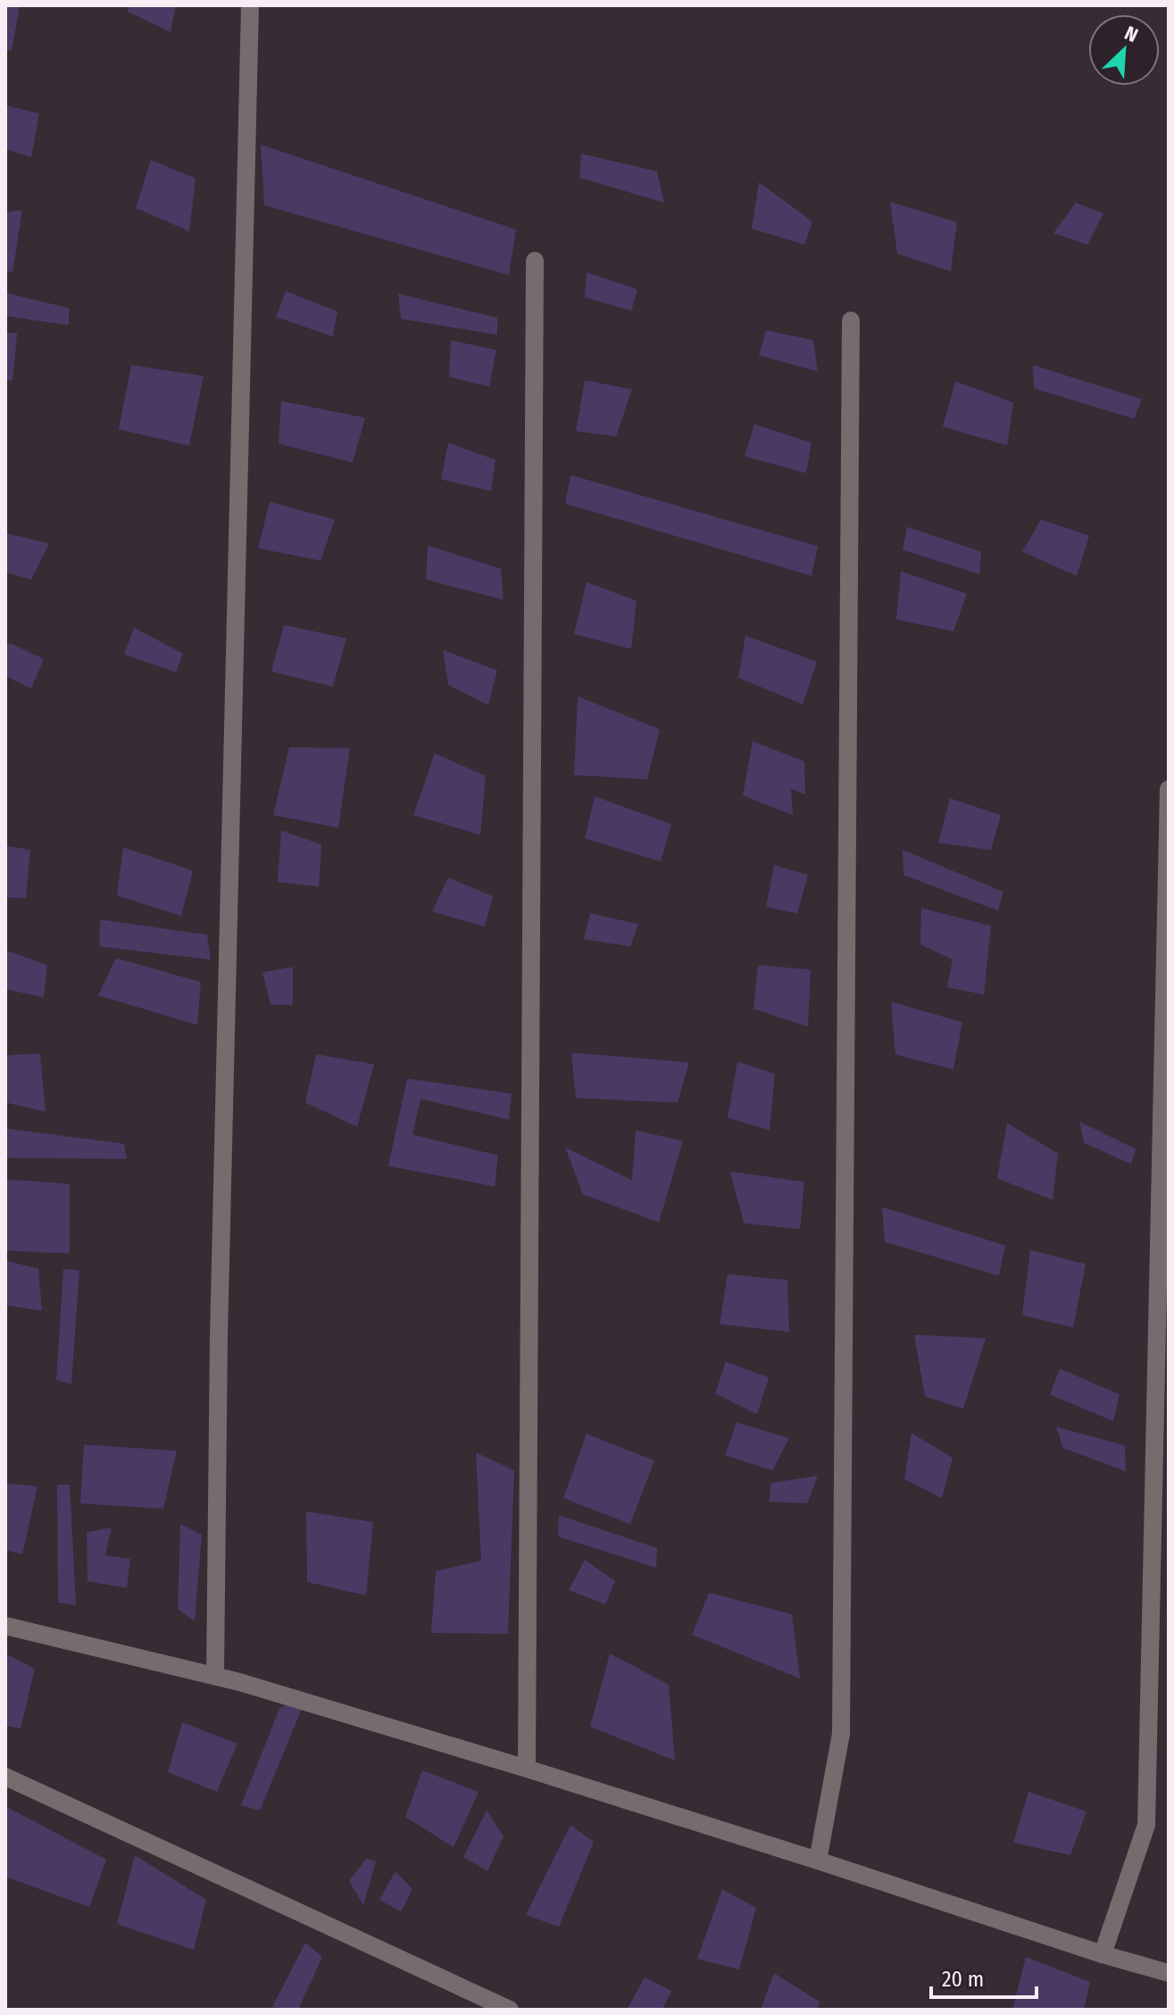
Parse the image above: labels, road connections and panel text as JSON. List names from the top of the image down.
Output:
{
  "scale_bar": "20 m",
  "north": "top right"
}
